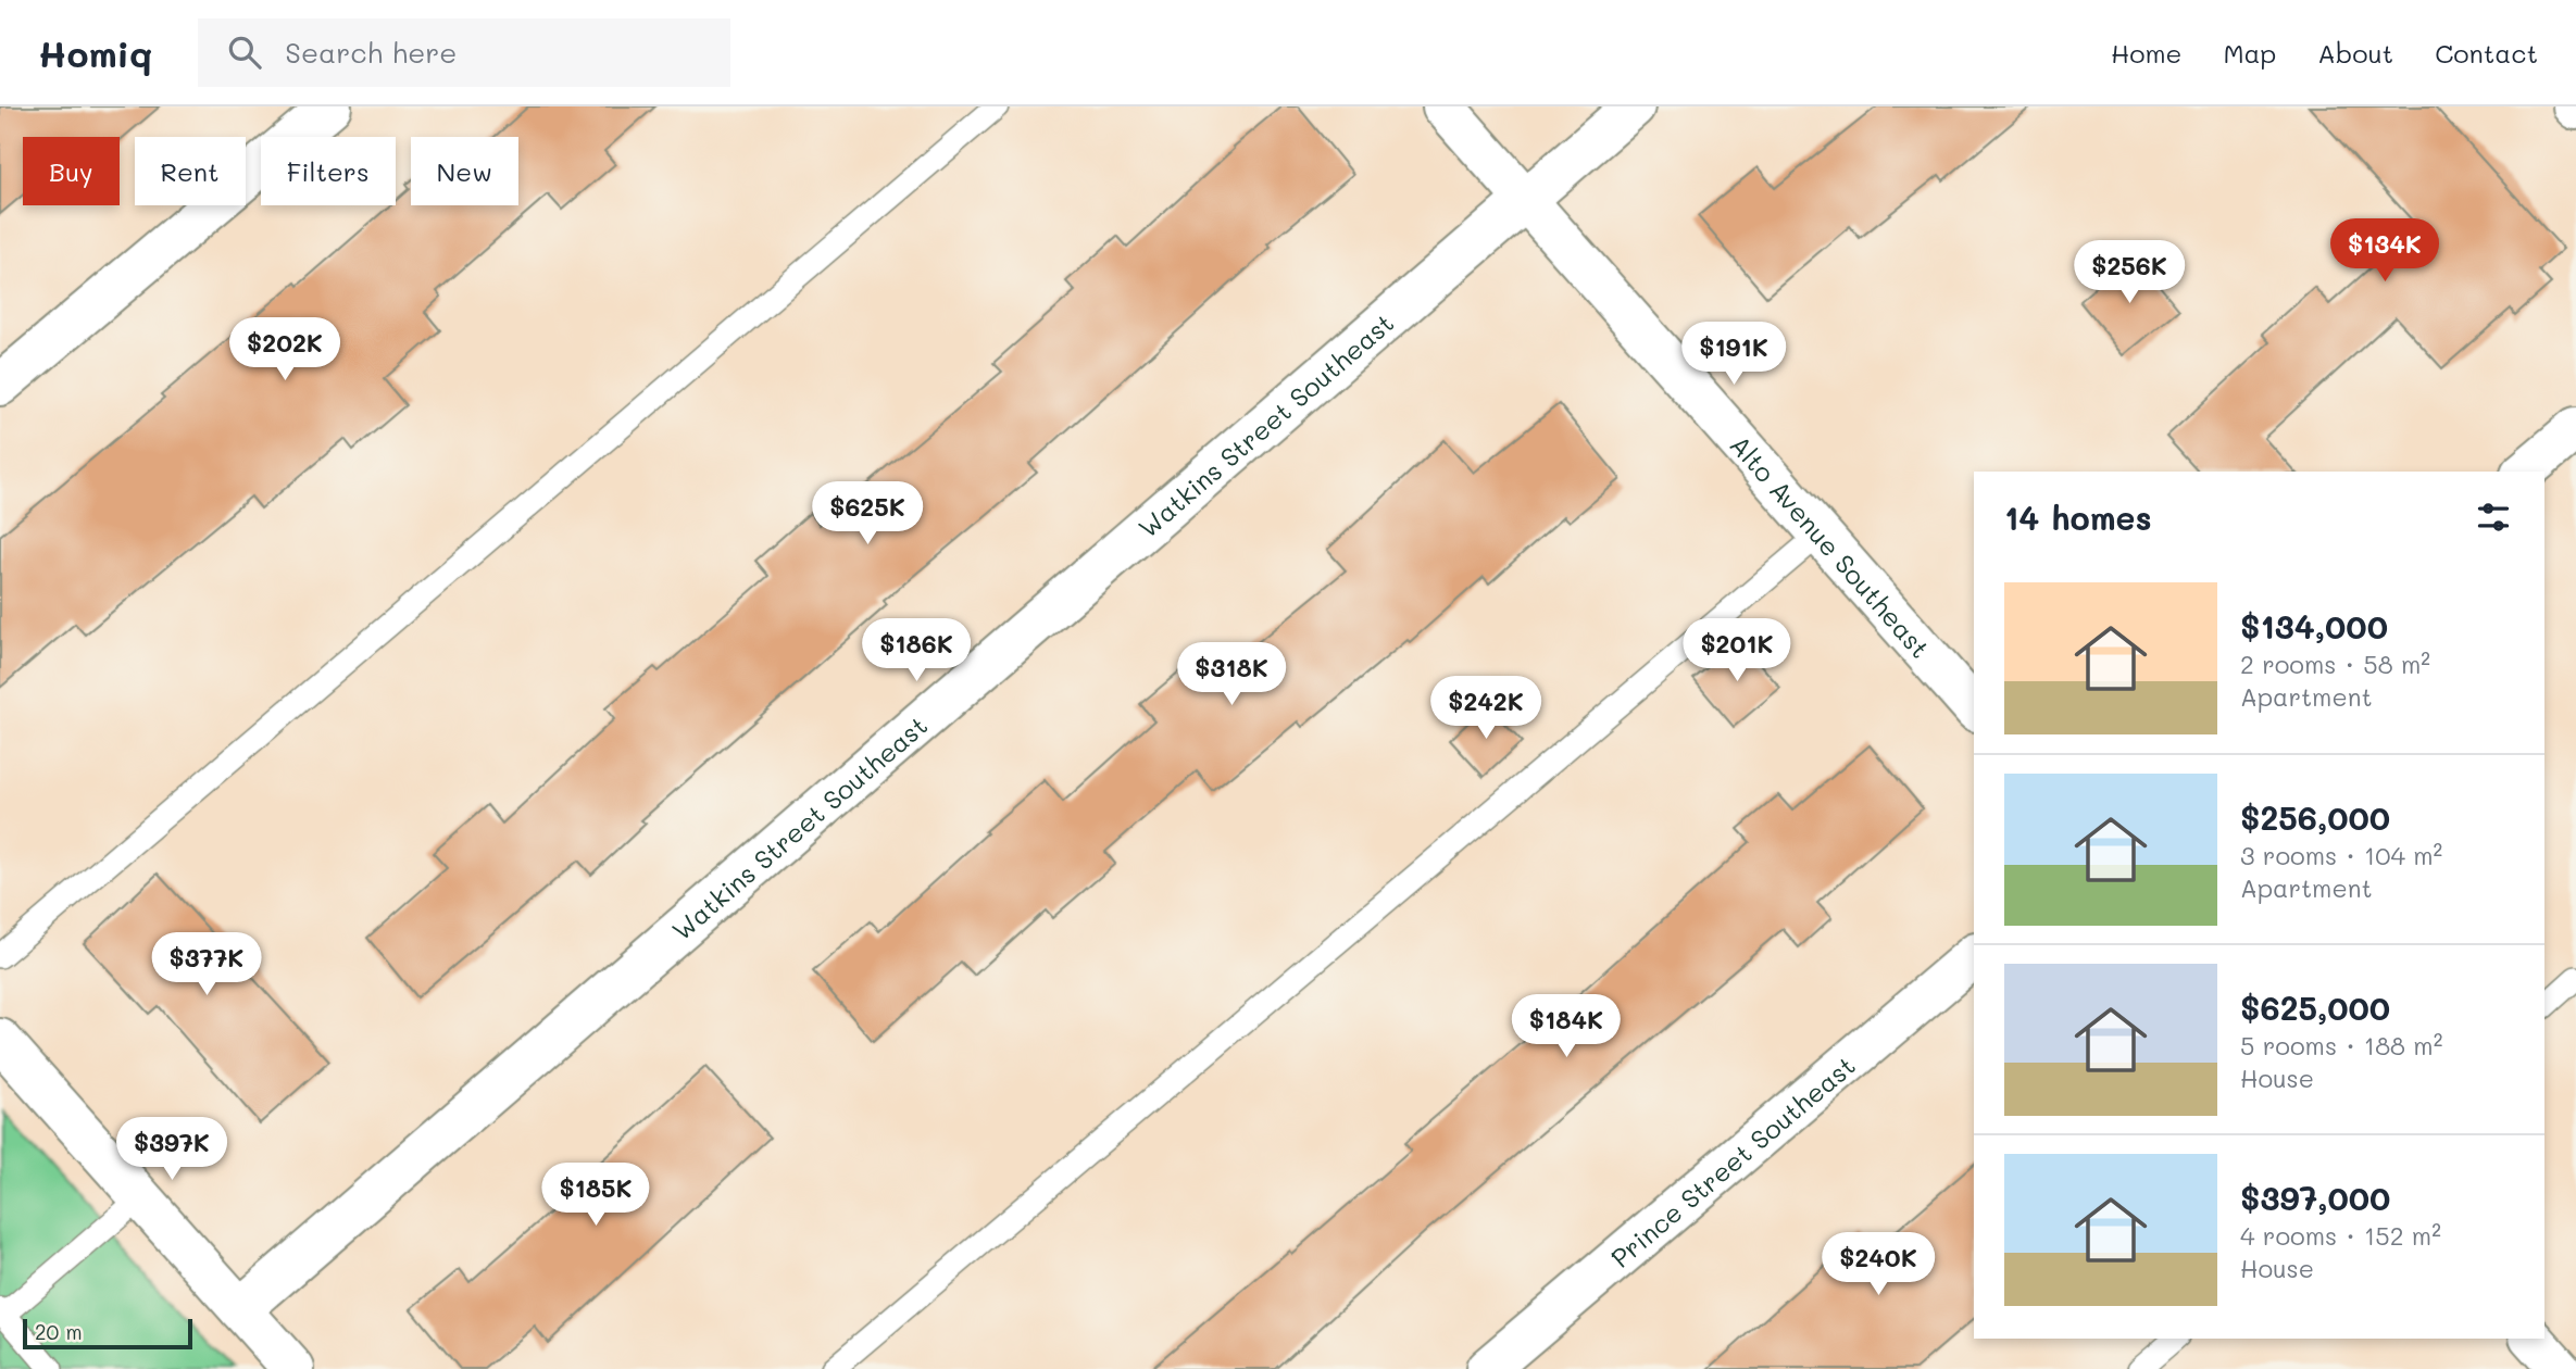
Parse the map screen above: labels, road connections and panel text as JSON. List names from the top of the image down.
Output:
{
  "streets": {
    "street": ["Watkins Street Southeast", "Alto Avenue Southeast", "Prince Street Southeast"]
  },
  "crossings": [
    ["Watkins Street Southeast", "Alto Avenue Southeast"]
  ],
  "scale_bar": "20 m",
  "page": {
    "header": "Homiq",
    "search": "Search here",
    "nav": [
      "Home",
      "Map",
      "About",
      "Contact"
    ],
    "chip": [
      "Buy",
      "Rent",
      "Filters",
      "New"
    ],
    "price": [
      "$134K",
      "$256K",
      "$202K",
      "$191K",
      "$625K",
      "$186K",
      "$201K",
      "$318K",
      "$242K",
      "$377K",
      "$184K",
      "$397K",
      "$185K",
      "$240K"
    ],
    "heading": "14 homes",
    "list": [
      {
        "name": "$134,000",
        "note": "2 rooms · 58 m² · Apartment"
      },
      {
        "name": "$256,000",
        "note": "3 rooms · 104 m² · Apartment"
      },
      {
        "name": "$625,000",
        "note": "5 rooms · 188 m² · House"
      },
      {
        "name": "$397,000",
        "note": "4 rooms · 152 m² · House"
      }
    ],
    "scale": "20 m"
  }
}
